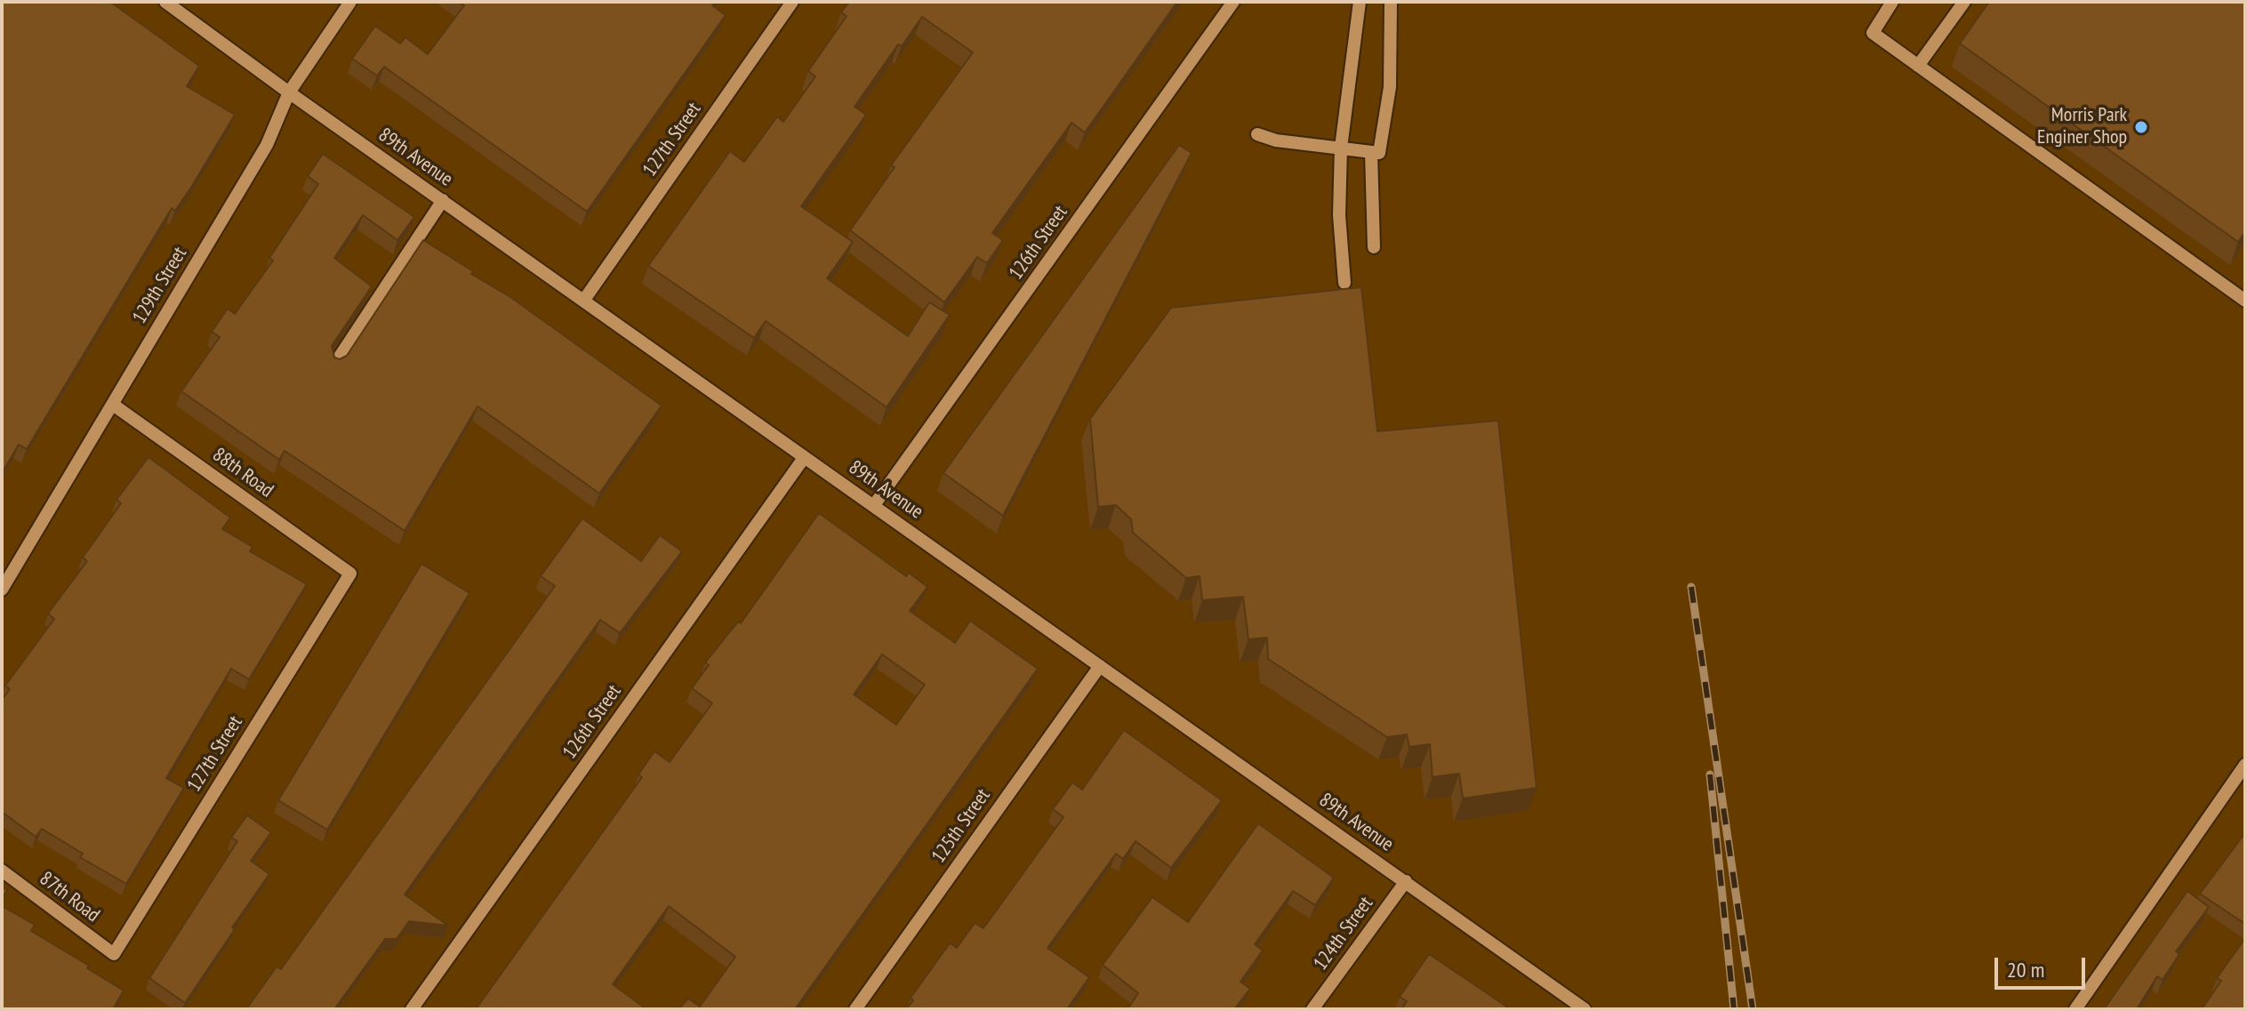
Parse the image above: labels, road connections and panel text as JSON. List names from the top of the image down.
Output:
{
  "streets": {
    "street": [
      "127th Street",
      "89th Avenue",
      "126th Street",
      "129th Street",
      "88th Road",
      "125th Street",
      "87th Road",
      "124th Street"
    ]
  },
  "crossings": [
    ["127th Street", "89th Avenue"],
    ["127th Street", "88th Road"],
    ["127th Street", "87th Road"],
    ["89th Avenue", "126th Street"],
    ["89th Avenue", "129th Street"],
    ["89th Avenue", "125th Street"],
    ["89th Avenue", "124th Street"],
    ["129th Street", "88th Road"]
  ],
  "places": ["Morris Park Enginer Shop"],
  "scale_bar": "20 m"
}
